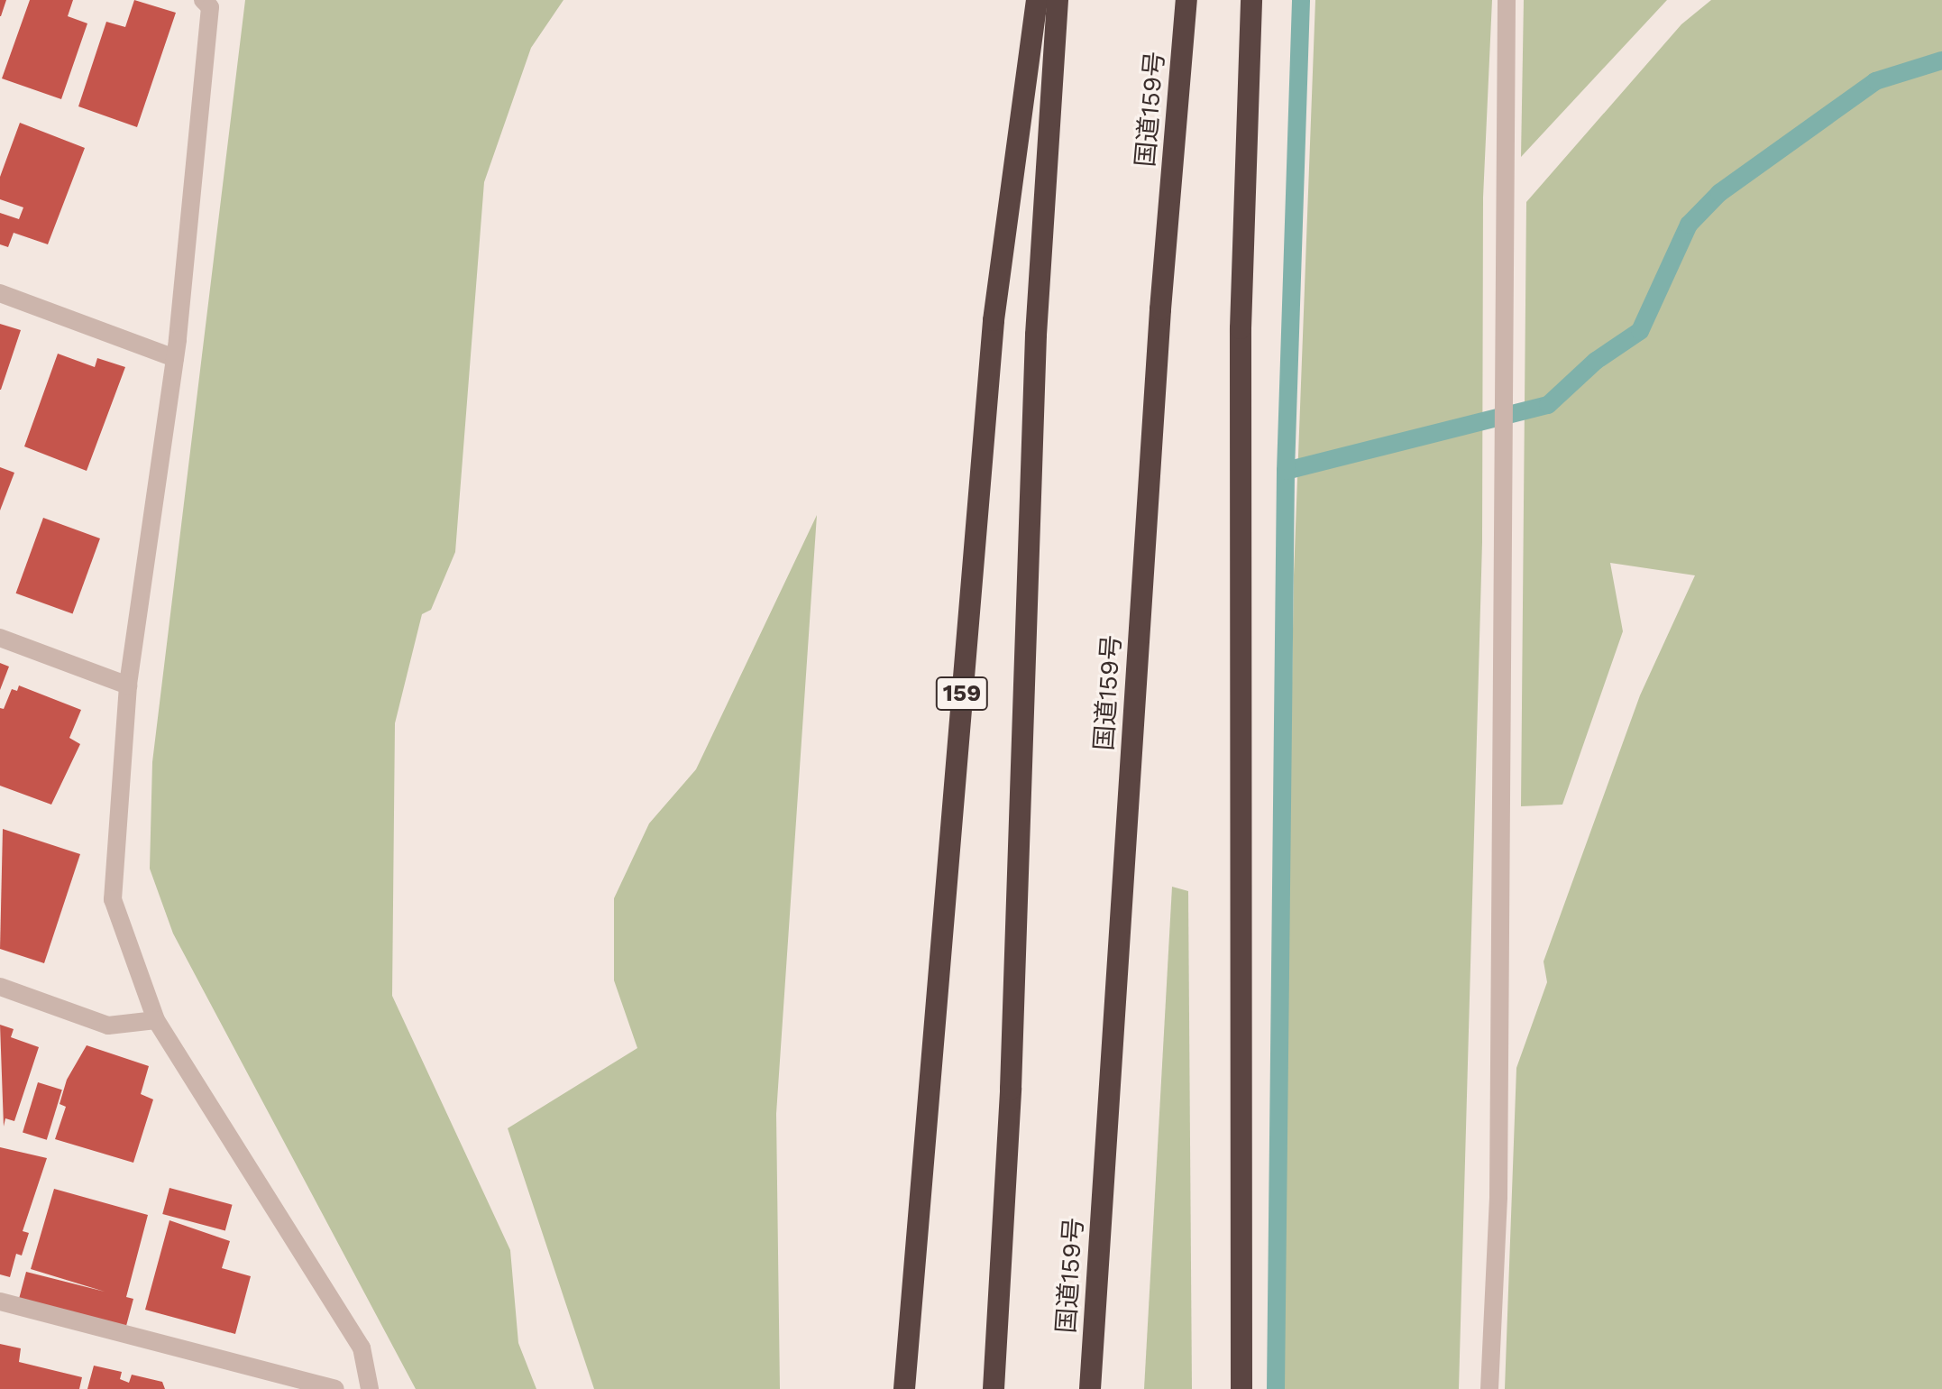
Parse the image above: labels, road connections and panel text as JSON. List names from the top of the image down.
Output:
{
  "streets": {
    "highway": ["国道159号", "159"]
  }
}
